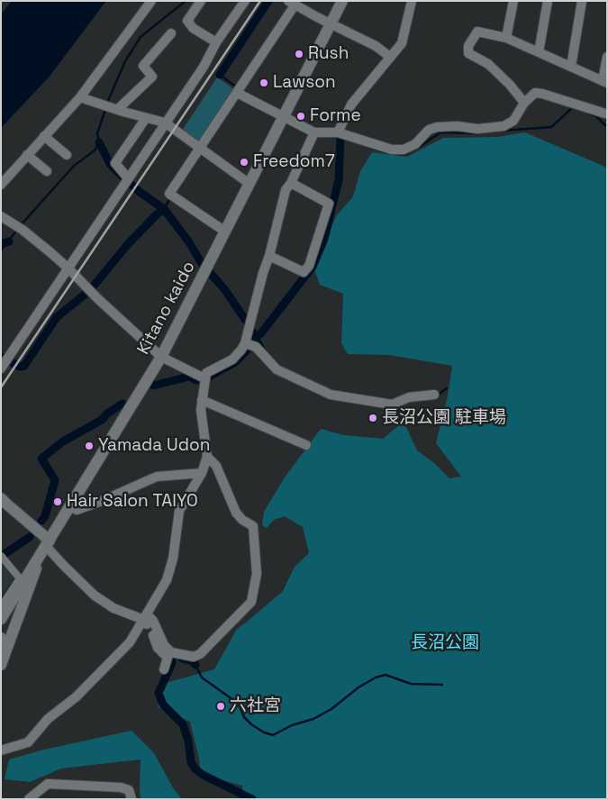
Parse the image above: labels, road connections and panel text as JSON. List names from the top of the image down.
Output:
{
  "streets": {
    "main road": ["Kitano kaido"]
  },
  "parks": ["長沼公園"],
  "places": [
    "Rush",
    "Lawson",
    "Forme",
    "Freedom7",
    "長沼公園 駐車場",
    "Yamada Udon",
    "Hair Salon TAIYO",
    "六社宮"
  ]
}
